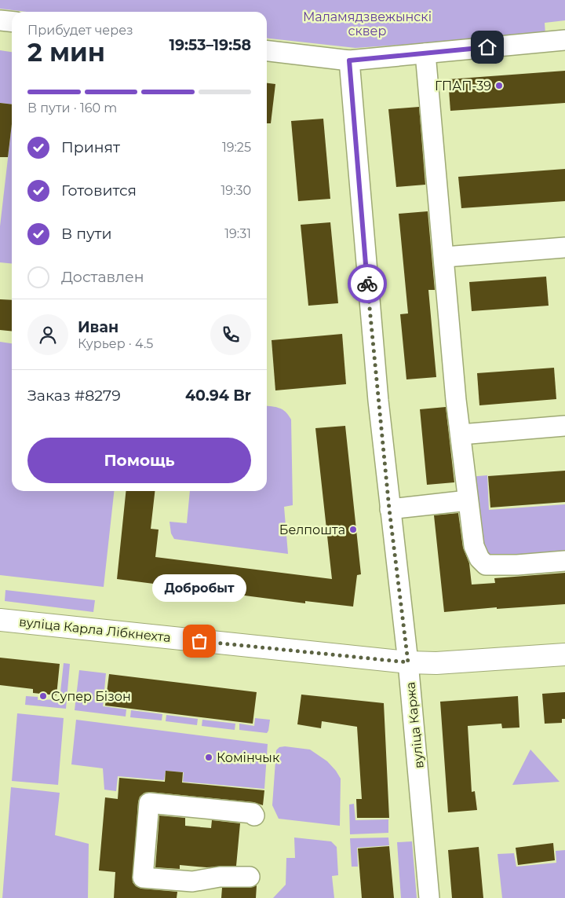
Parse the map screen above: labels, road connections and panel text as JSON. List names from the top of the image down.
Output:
{
  "streets": {
    "main road": ["вуліца Карла Лібкнехта"],
    "street": ["вуліца Каржа"]
  },
  "crossings": [
    ["вуліца Карла Лібкнехта", "вуліца Каржа"]
  ],
  "parks": ["Маламядзвежынскі сквер"],
  "places": [
    "ГПАП-39",
    "Белпошта",
    "Добробыт",
    "Супер Бізон",
    "Комінчык"
  ],
  "page": {
    "heading": ["2 мин", "Прибудет через", "19:53–19:58"],
    "panel": [
      "Иван",
      "Курьер · 4.5",
      "Заказ #8279",
      "40.94 Br"
    ],
    "bar": "В пути · 160 m",
    "list": [
      ["Принят", "19:25"],
      ["Готовится", "19:30"],
      ["В пути", "19:31"],
      "Доставлен"
    ],
    "buttons": "Помощь",
    "bubble": "Добробыт"
  }
}
